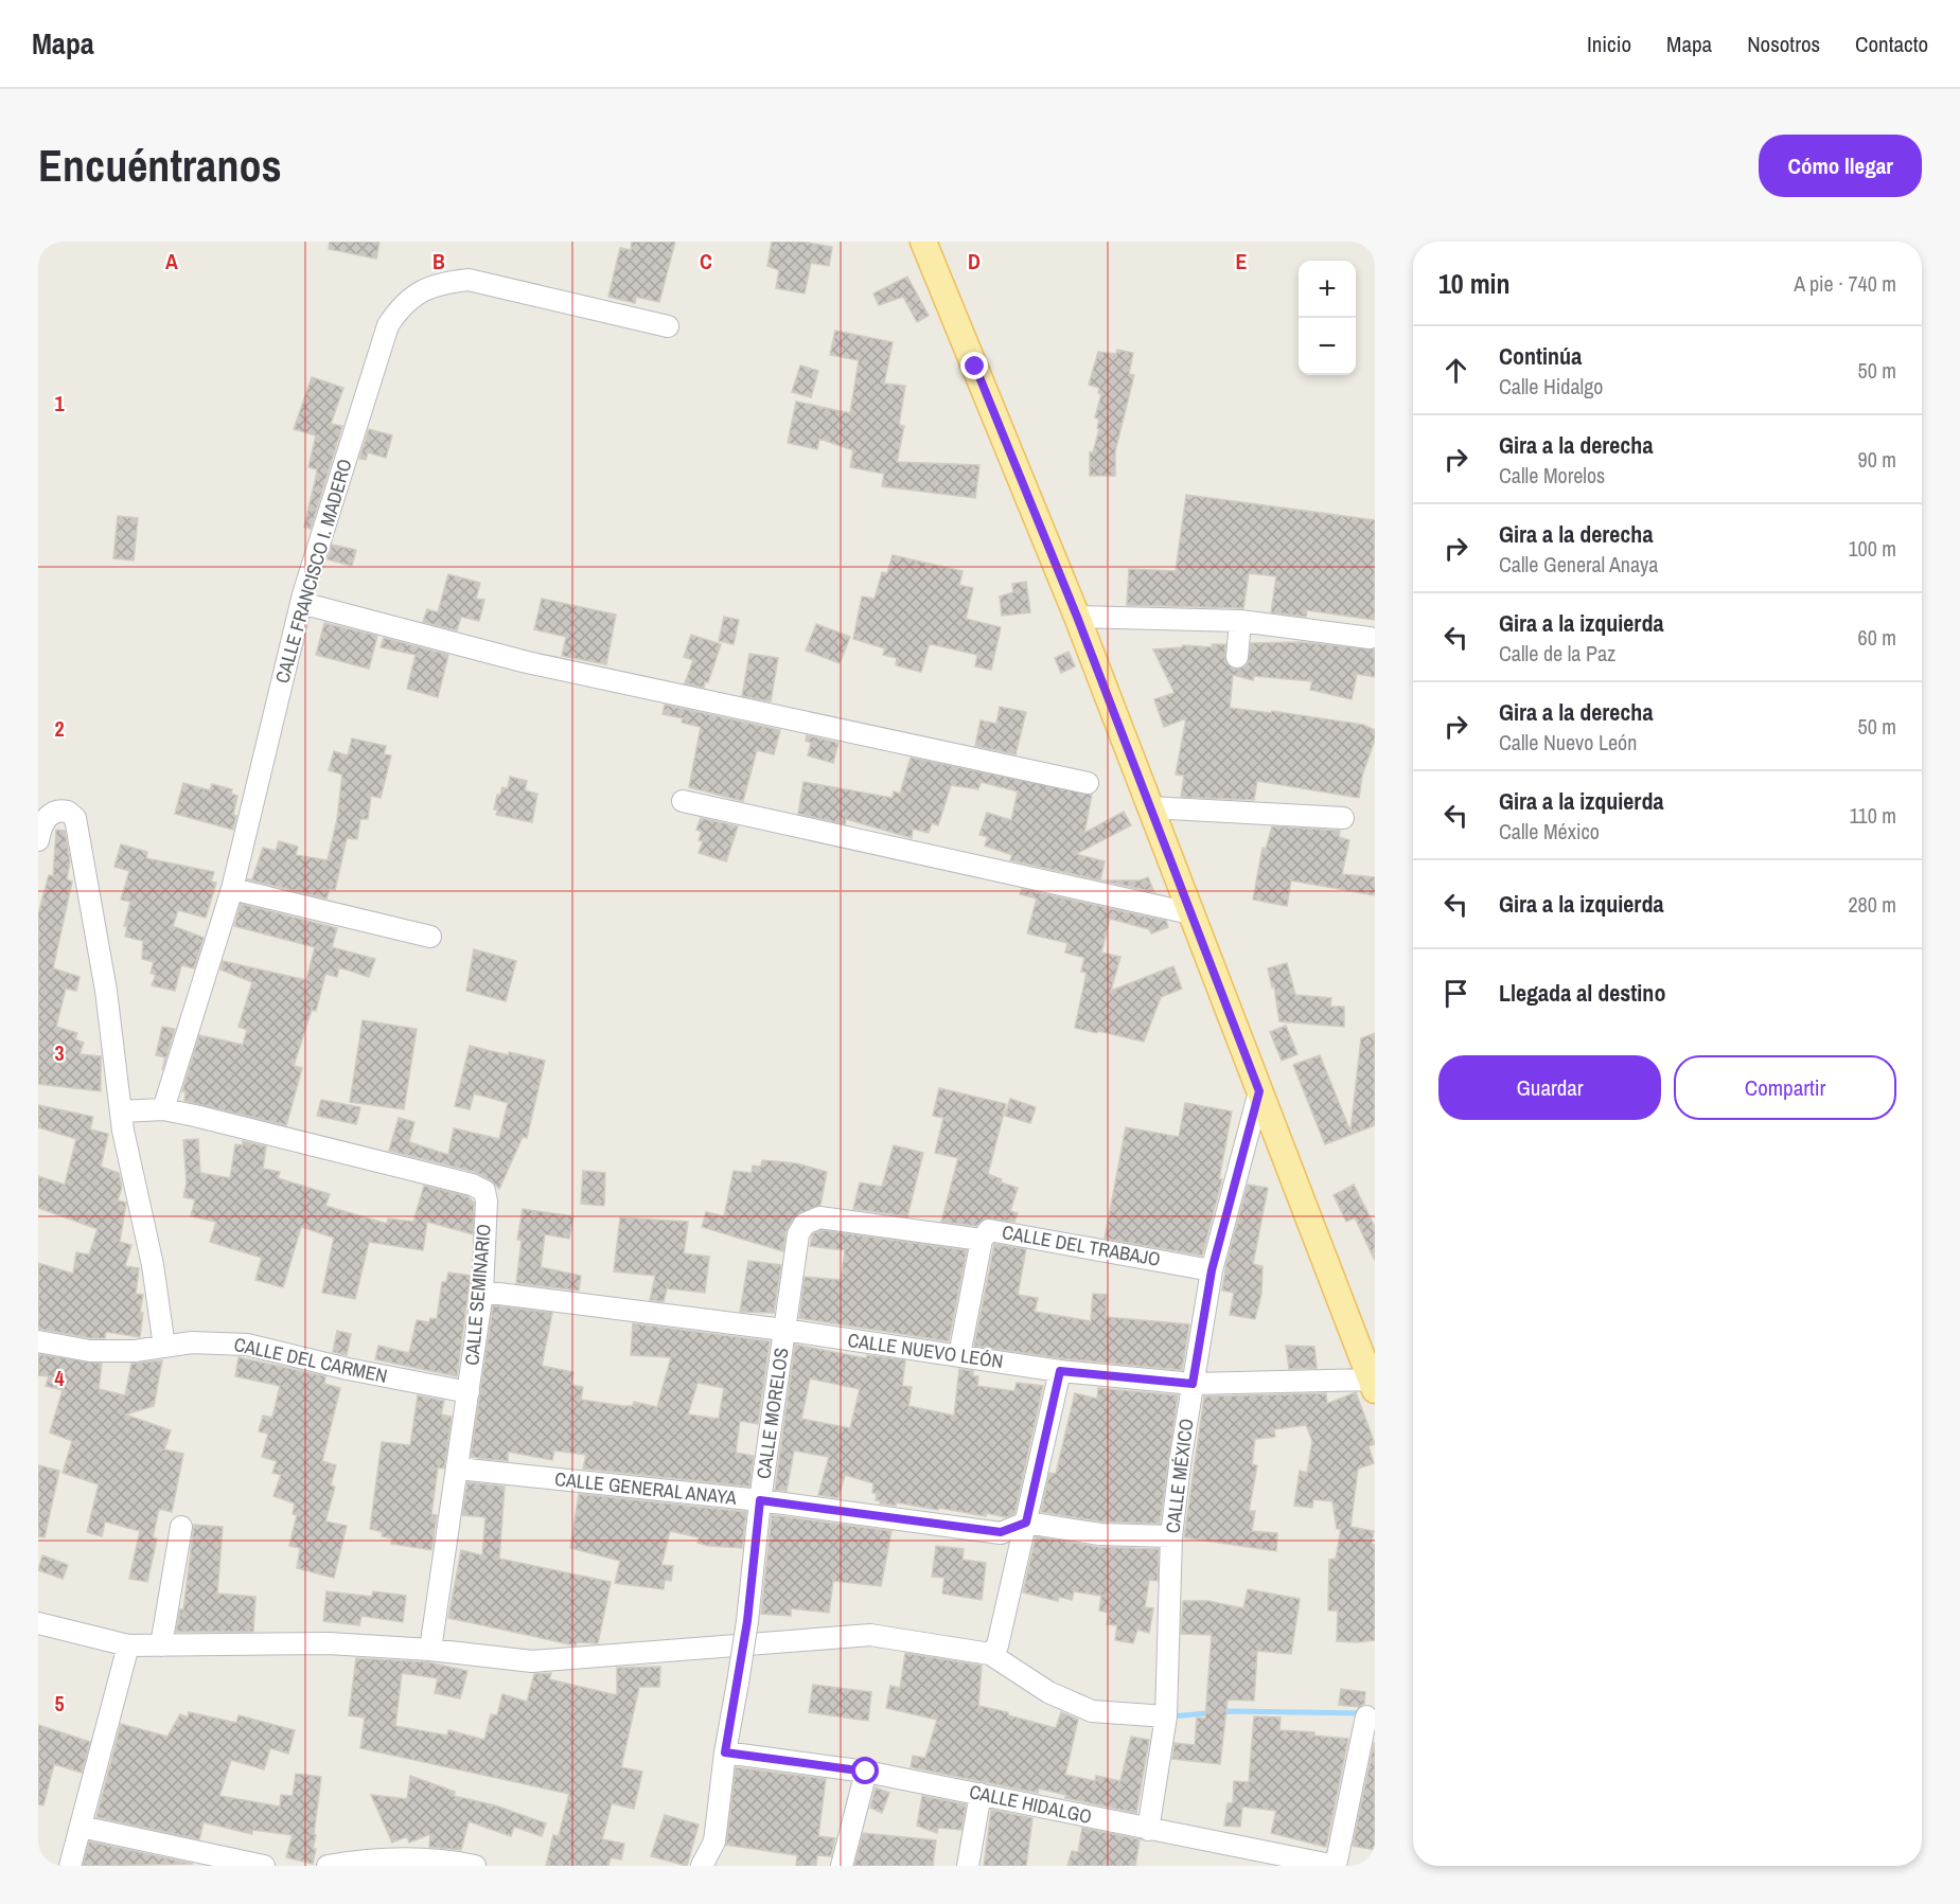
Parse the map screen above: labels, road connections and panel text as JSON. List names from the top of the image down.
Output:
{
  "streets": {
    "street": [
      "CALLE FRANCISCO I. MADERO",
      "CALLE DEL TRABAJO",
      "CALLE SEMINARIO",
      "CALLE NUEVO LEÓN",
      "CALLE DEL CARMEN",
      "CALLE MORELOS",
      "CALLE MÉXICO",
      "CALLE GENERAL ANAYA",
      "CALLE HIDALGO"
    ]
  },
  "crossings": [
    ["CALLE FRANCISCO I. MADERO", "CALLE SEMINARIO"],
    ["CALLE DEL TRABAJO", "CALLE MORELOS"],
    ["CALLE DEL TRABAJO", "CALLE MÉXICO"],
    ["CALLE SEMINARIO", "CALLE NUEVO LEÓN"],
    ["CALLE SEMINARIO", "CALLE DEL CARMEN"],
    ["CALLE SEMINARIO", "CALLE GENERAL ANAYA"],
    ["CALLE NUEVO LEÓN", "CALLE MORELOS"],
    ["CALLE NUEVO LEÓN", "CALLE MÉXICO"],
    ["CALLE MORELOS", "CALLE GENERAL ANAYA"],
    ["CALLE MORELOS", "CALLE HIDALGO"],
    ["CALLE MÉXICO", "CALLE GENERAL ANAYA"],
    ["CALLE MÉXICO", "CALLE HIDALGO"]
  ],
  "page": {
    "header": "Mapa",
    "nav": [
      "Inicio",
      "Mapa",
      "Nosotros",
      "Contacto"
    ],
    "buttons": [
      "Cómo llegar",
      ["Guardar", "Compartir"]
    ],
    "title": "Encuéntranos",
    "heading": ["10 min", "A pie · 740 m"],
    "map_buttons": ["+", "−"],
    "list": [
      ["Continúa", "Calle Hidalgo", "50 m"],
      ["Gira a la derecha", "Calle Morelos", "90 m"],
      ["Gira a la derecha", "Calle General Anaya", "100 m"],
      ["Gira a la izquierda", "Calle de la Paz", "60 m"],
      ["Gira a la derecha", "Calle Nuevo León", "50 m"],
      ["Gira a la izquierda", "Calle México", "110 m"],
      ["Gira a la izquierda", "280 m"],
      "Llegada al destino"
    ]
  },
  "grid": {
    "columns": [
      "A",
      "B",
      "C",
      "D",
      "E"
    ],
    "rows": [
      "1",
      "2",
      "3",
      "4",
      "5"
    ]
  }
}
